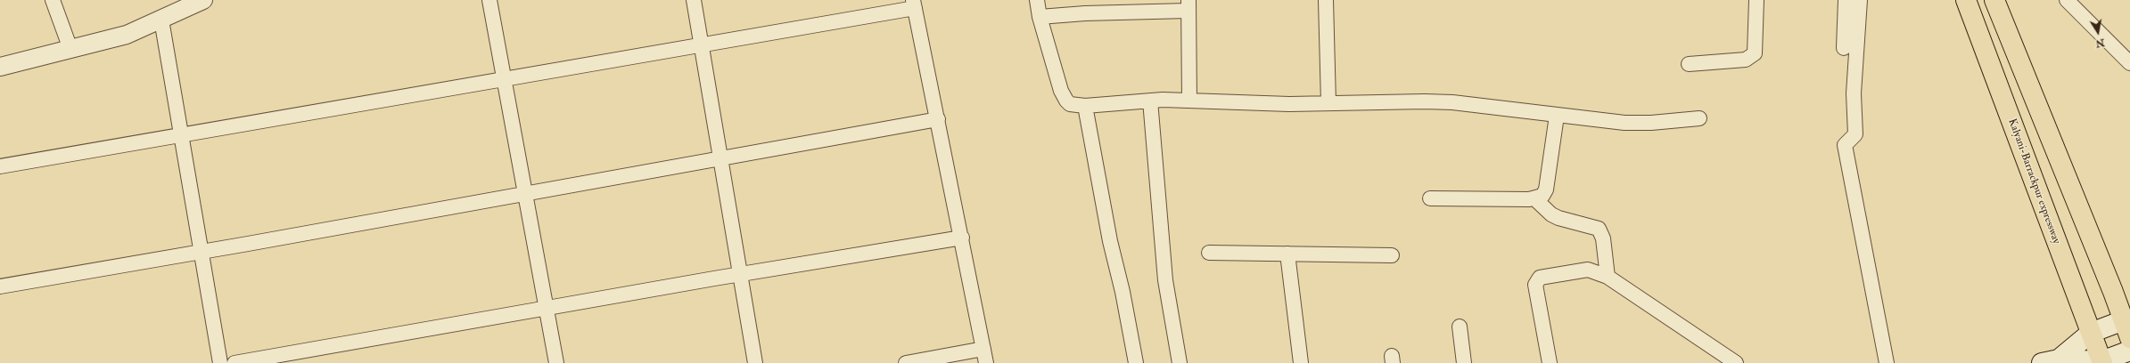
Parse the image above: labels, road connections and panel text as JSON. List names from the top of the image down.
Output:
{
  "streets": {
    "highway": ["Kalyani-Barrackpur expressway"]
  },
  "north": "bottom"
}
